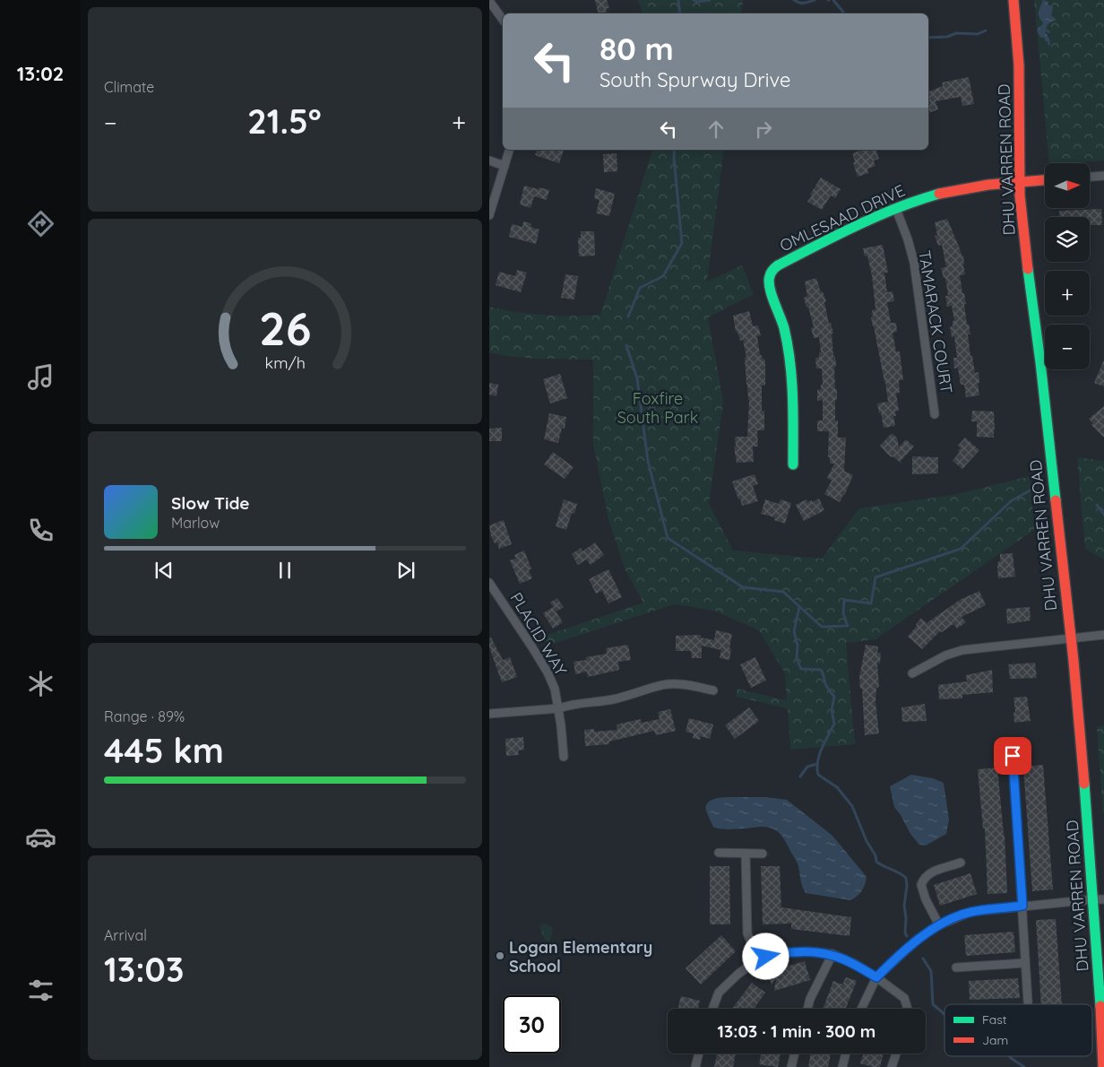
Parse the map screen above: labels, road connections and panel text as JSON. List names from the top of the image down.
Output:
{
  "streets": {
    "main road": ["DHU VARREN ROAD", "OMLESAAD DRIVE"],
    "street": ["TAMARACK COURT", "PLACID WAY"]
  },
  "crossings": [
    ["DHU VARREN ROAD", "OMLESAAD DRIVE"],
    ["OMLESAAD DRIVE", "TAMARACK COURT"]
  ],
  "parks": ["Foxfire South Park"],
  "places": ["Logan Elementary School"],
  "legend": ["Fast", "Jam"],
  "north": "right",
  "page": {
    "tabs": "13:02",
    "tile": [
      "Climate",
      ["Range · 89%", "445 km"],
      ["Arrival", "13:03"]
    ],
    "turn": ["80 m", "South Spurway Drive"],
    "heat": ["−", "21.5°", "+"],
    "map_buttons": ["+", "−"],
    "song": ["Slow Tide", "Marlow"],
    "limit": "30",
    "trip": "13:03 · 1 min · 300 m",
    "gauge": ["26", "km/h"]
  }
}
